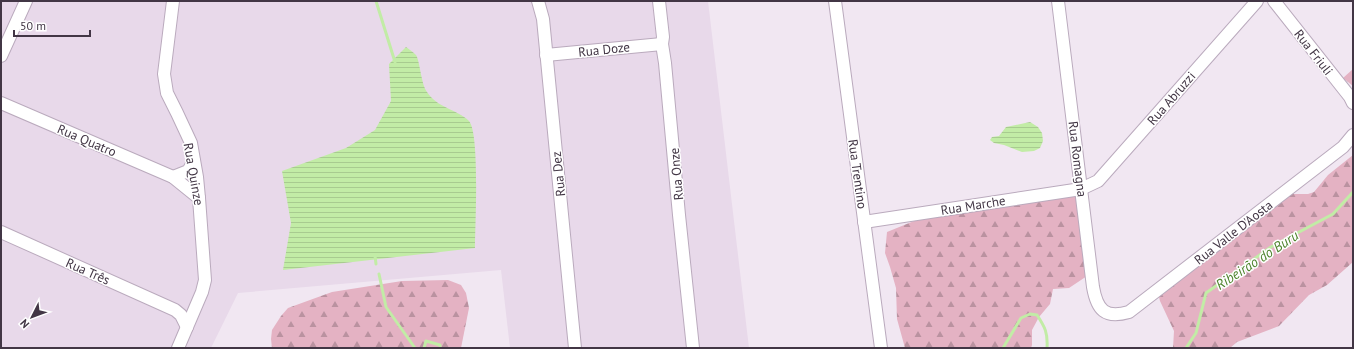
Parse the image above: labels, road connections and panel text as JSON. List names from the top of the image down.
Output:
{
  "streets": {
    "street": [
      "Rua Doze",
      "Rua Friuli",
      "Rua Abruzzi",
      "Rua Quatro",
      "Rua Romagna",
      "Rua Quinze",
      "Rua Dez",
      "Rua Onze",
      "Rua Trentino",
      "Rua Marche",
      "Rua Valle D'Aosta",
      "Rua Três"
    ]
  },
  "crossings": [
    ["Rua Doze", "Rua Dez"],
    ["Rua Doze", "Rua Onze"],
    ["Rua Abruzzi", "Rua Romagna"],
    ["Rua Abruzzi", "Rua Marche"],
    ["Rua Quatro", "Rua Quinze"],
    ["Rua Romagna", "Rua Marche"],
    ["Rua Romagna", "Rua Valle D'Aosta"],
    ["Rua Trentino", "Rua Marche"]
  ],
  "water": ["Ribeirão do Buru"],
  "scale_bar": "50 m",
  "north": "bottom left"
}
